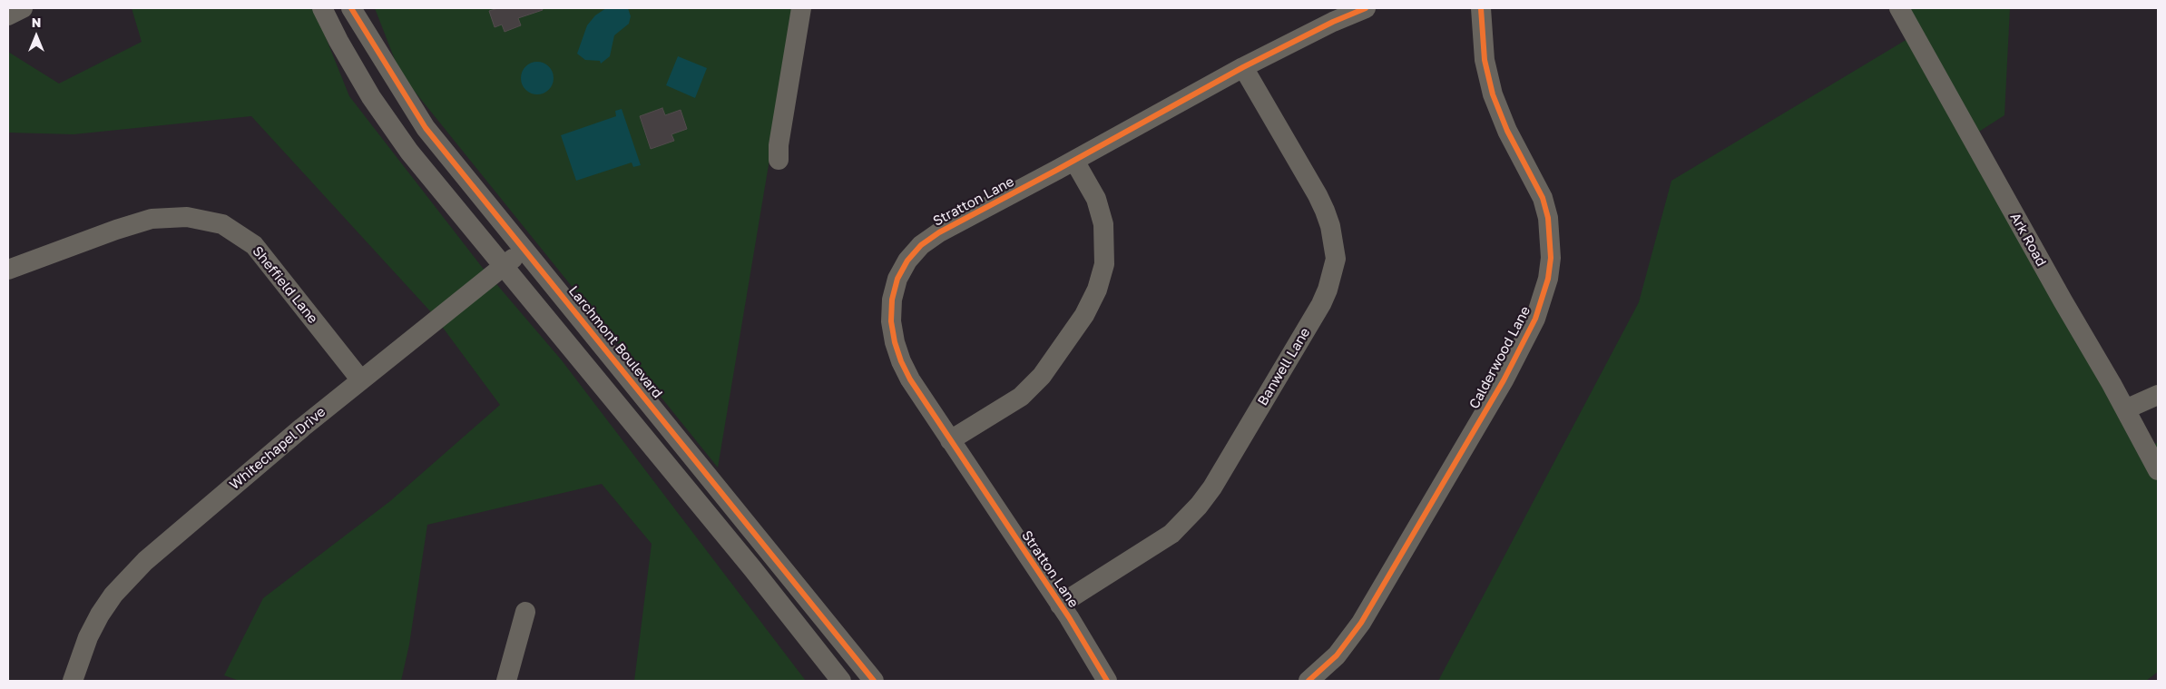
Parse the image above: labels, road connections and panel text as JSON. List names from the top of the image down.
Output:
{
  "streets": {
    "street": [
      "Stratton Lane",
      "Ark Road",
      "Sheffield Lane",
      "Larchmont Boulevard",
      "Calderwood Lane",
      "Banwell Lane",
      "Whitechapel Drive"
    ]
  },
  "crossings": [
    ["Stratton Lane", "Banwell Lane"],
    ["Sheffield Lane", "Whitechapel Drive"],
    ["Larchmont Boulevard", "Whitechapel Drive"]
  ],
  "north": "top"
}
